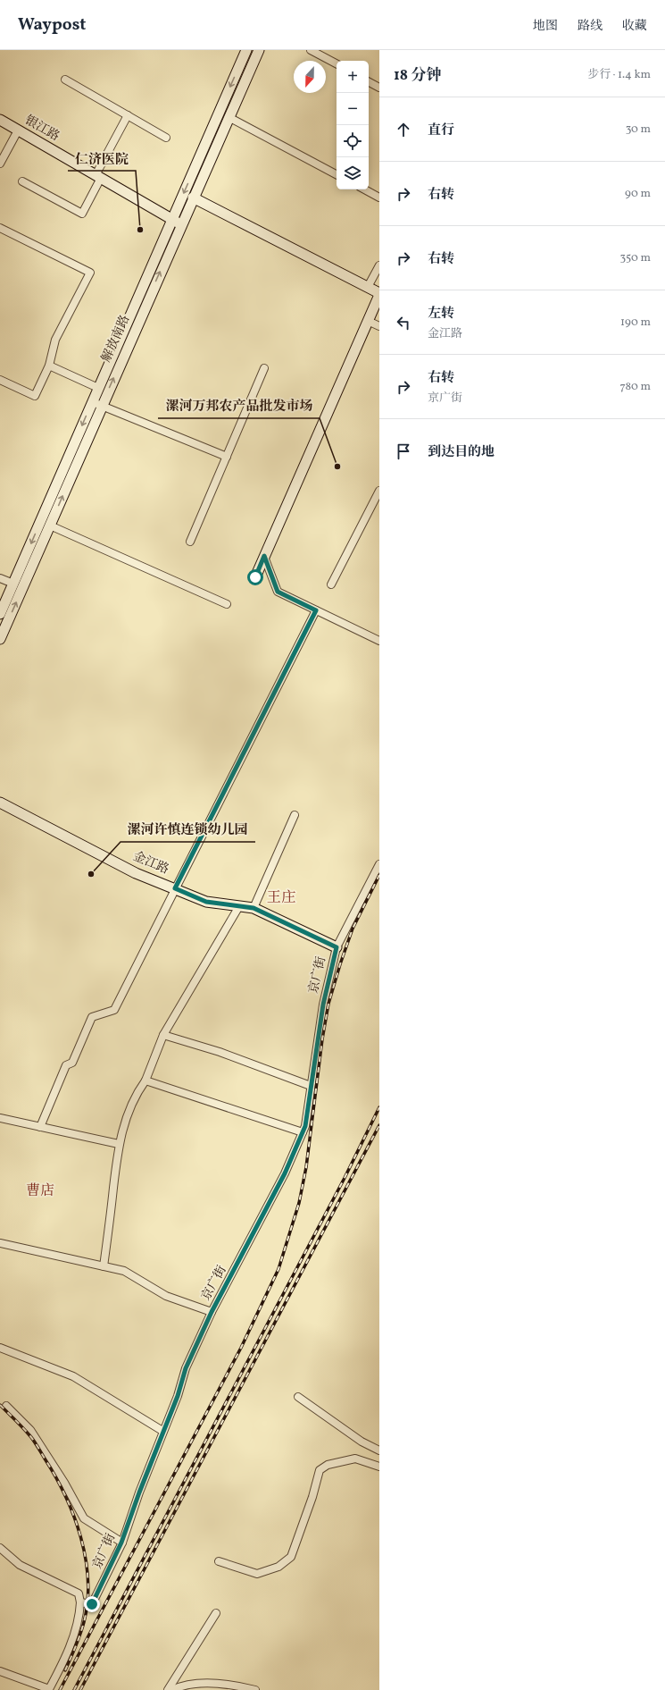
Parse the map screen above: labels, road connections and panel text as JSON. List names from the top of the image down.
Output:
{
  "streets": {
    "main road": ["银江路", "解放南路", "金江路"],
    "street": ["京广街"]
  },
  "crossings": [
    ["银江路", "解放南路"],
    ["金江路", "京广街"]
  ],
  "districts": ["王庄", "曹店"],
  "places": ["仁济医院", "漯河万邦农产品批发市场", "漯河许慎连锁幼儿园"],
  "north": "bottom",
  "page": {
    "header": "Waypost",
    "nav": ["地图", "路线", "收藏"],
    "heading": ["18 分钟", "步行 · 1.4 km"],
    "map_buttons": ["+", "−"],
    "list": [
      ["直行", "30 m"],
      ["右转", "90 m"],
      ["右转", "350 m"],
      ["左转", "金江路", "190 m"],
      ["右转", "京广街", "780 m"],
      "到达目的地"
    ]
  }
}
